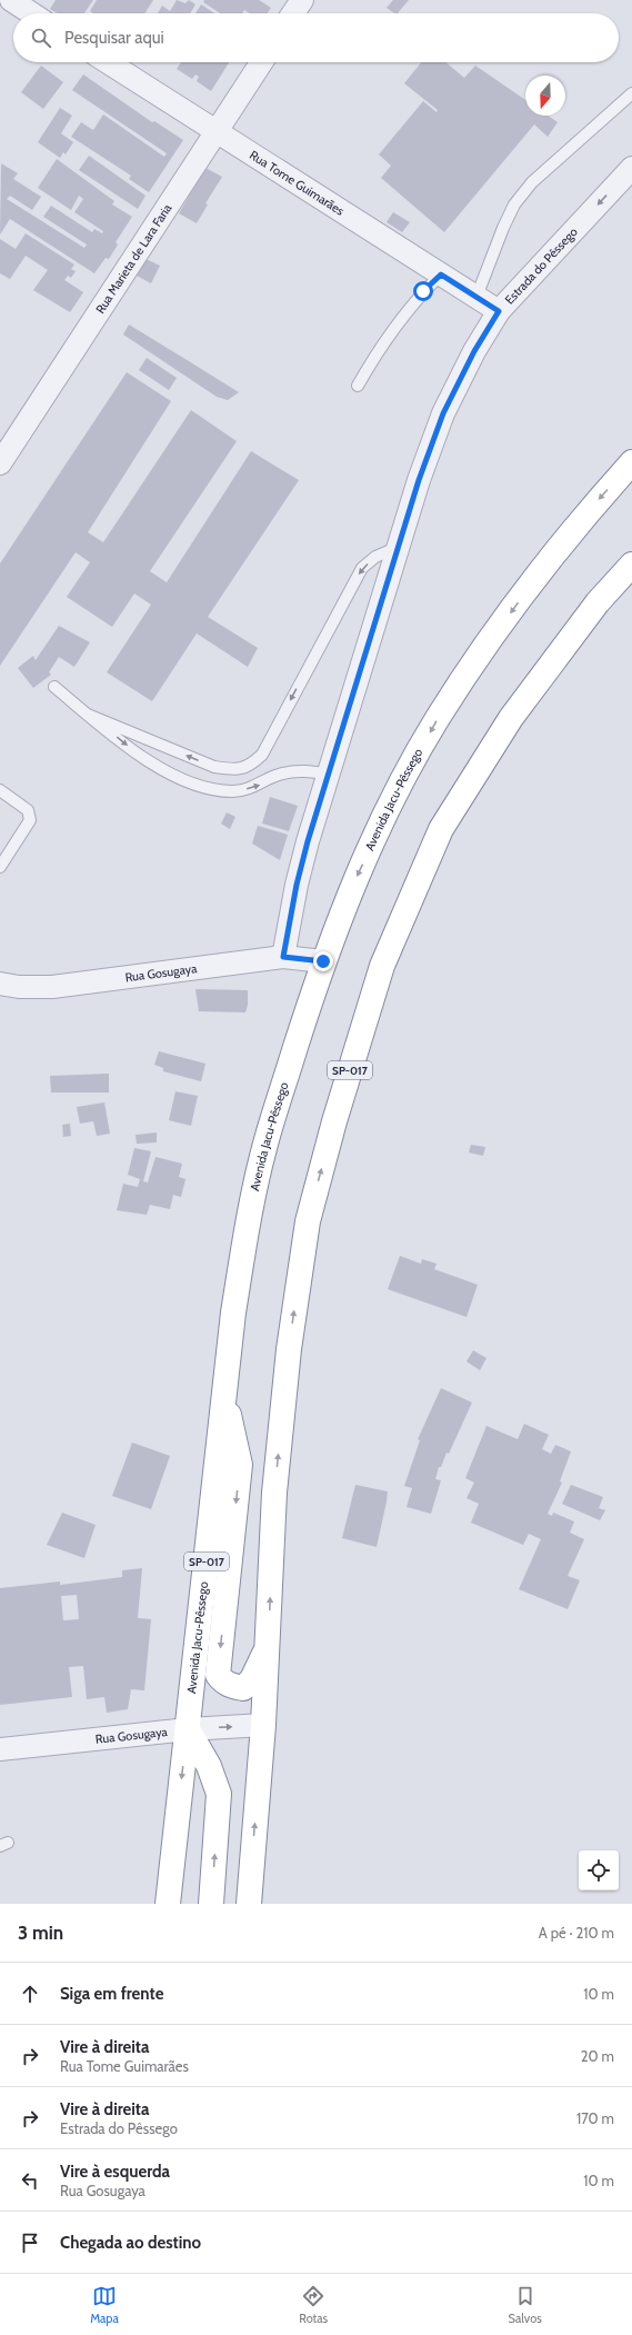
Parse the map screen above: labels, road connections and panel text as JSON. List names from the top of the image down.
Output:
{
  "streets": {
    "highway": ["Avenida Jacu-Pêssego", "SP-017"],
    "street": [
      "Rua Tome Guimarães",
      "Rua Marieta de Lara Faria",
      "Estrada do Pêssego",
      "Rua Gosugaya"
    ]
  },
  "crossings": [
    ["Rua Tome Guimarães", "Rua Marieta de Lara Faria"],
    ["Rua Tome Guimarães", "Estrada do Pêssego"],
    ["Estrada do Pêssego", "Rua Gosugaya"],
    ["Avenida Jacu-Pêssego", "Rua Gosugaya"],
    ["Rua Gosugaya", "SP-017"]
  ],
  "north": "bottom",
  "page": {
    "search": "Pesquisar aqui",
    "heading": ["3 min", "A pé · 210 m"],
    "list": [
      ["Siga em frente", "10 m"],
      ["Vire à direita", "Rua Tome Guimarães", "20 m"],
      ["Vire à direita", "Estrada do Pêssego", "170 m"],
      ["Vire à esquerda", "Rua Gosugaya", "10 m"],
      "Chegada ao destino"
    ],
    "nav": ["Mapa", "Rotas", "Salvos"]
  }
}
